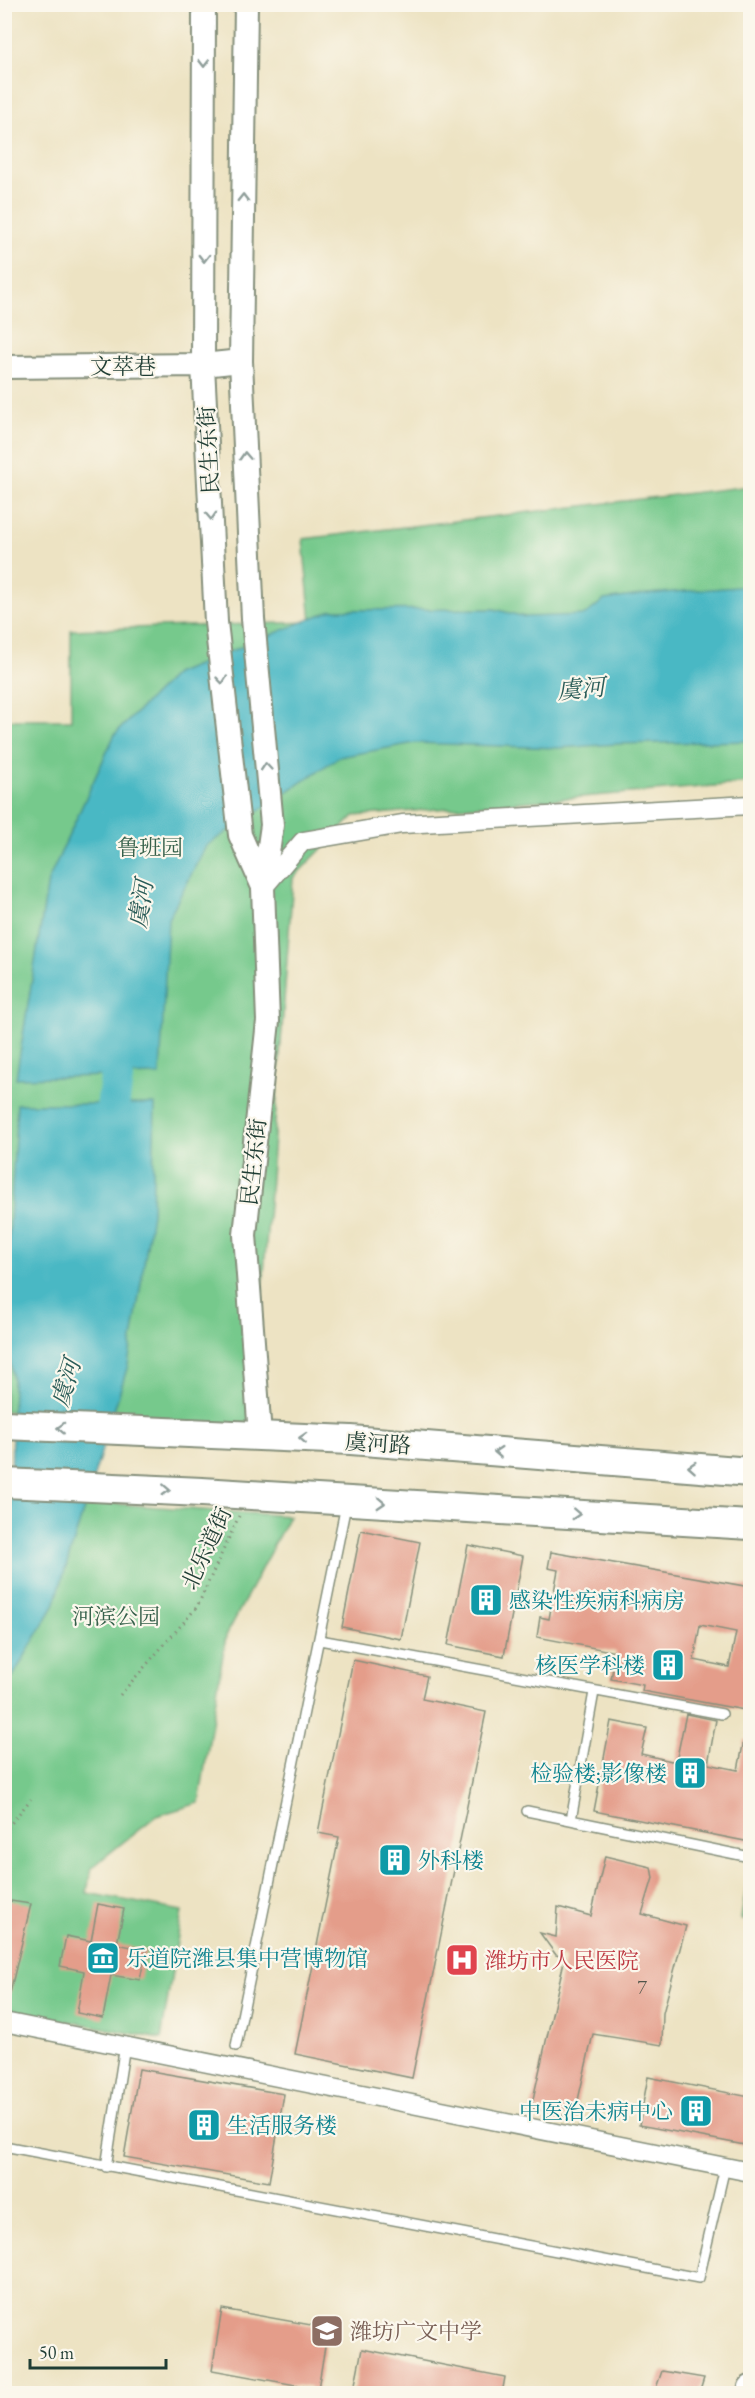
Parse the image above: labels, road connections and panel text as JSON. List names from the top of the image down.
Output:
{
  "streets": {
    "main road": ["虞河路"],
    "street": ["文萃巷", "民生东街"],
    "path": ["北乐道街"]
  },
  "crossings": [
    ["文萃巷", "民生东街"],
    ["民生东街", "虞河路"]
  ],
  "water": ["虞河"],
  "parks": ["鲁班园", "河滨公园"],
  "places": {
    "building": [
      "感染性疾病科病房",
      "核医学科楼",
      "检验楼;影像楼",
      "外科楼",
      "中医治未病中心",
      "生活服务楼"
    ],
    "museum": ["乐道院潍县集中营博物馆"],
    "hospital": ["潍坊市人民医院"],
    "school or university": ["潍坊广文中学"]
  },
  "house_numbers": ["7"],
  "scale_bar": "50 m"
}
